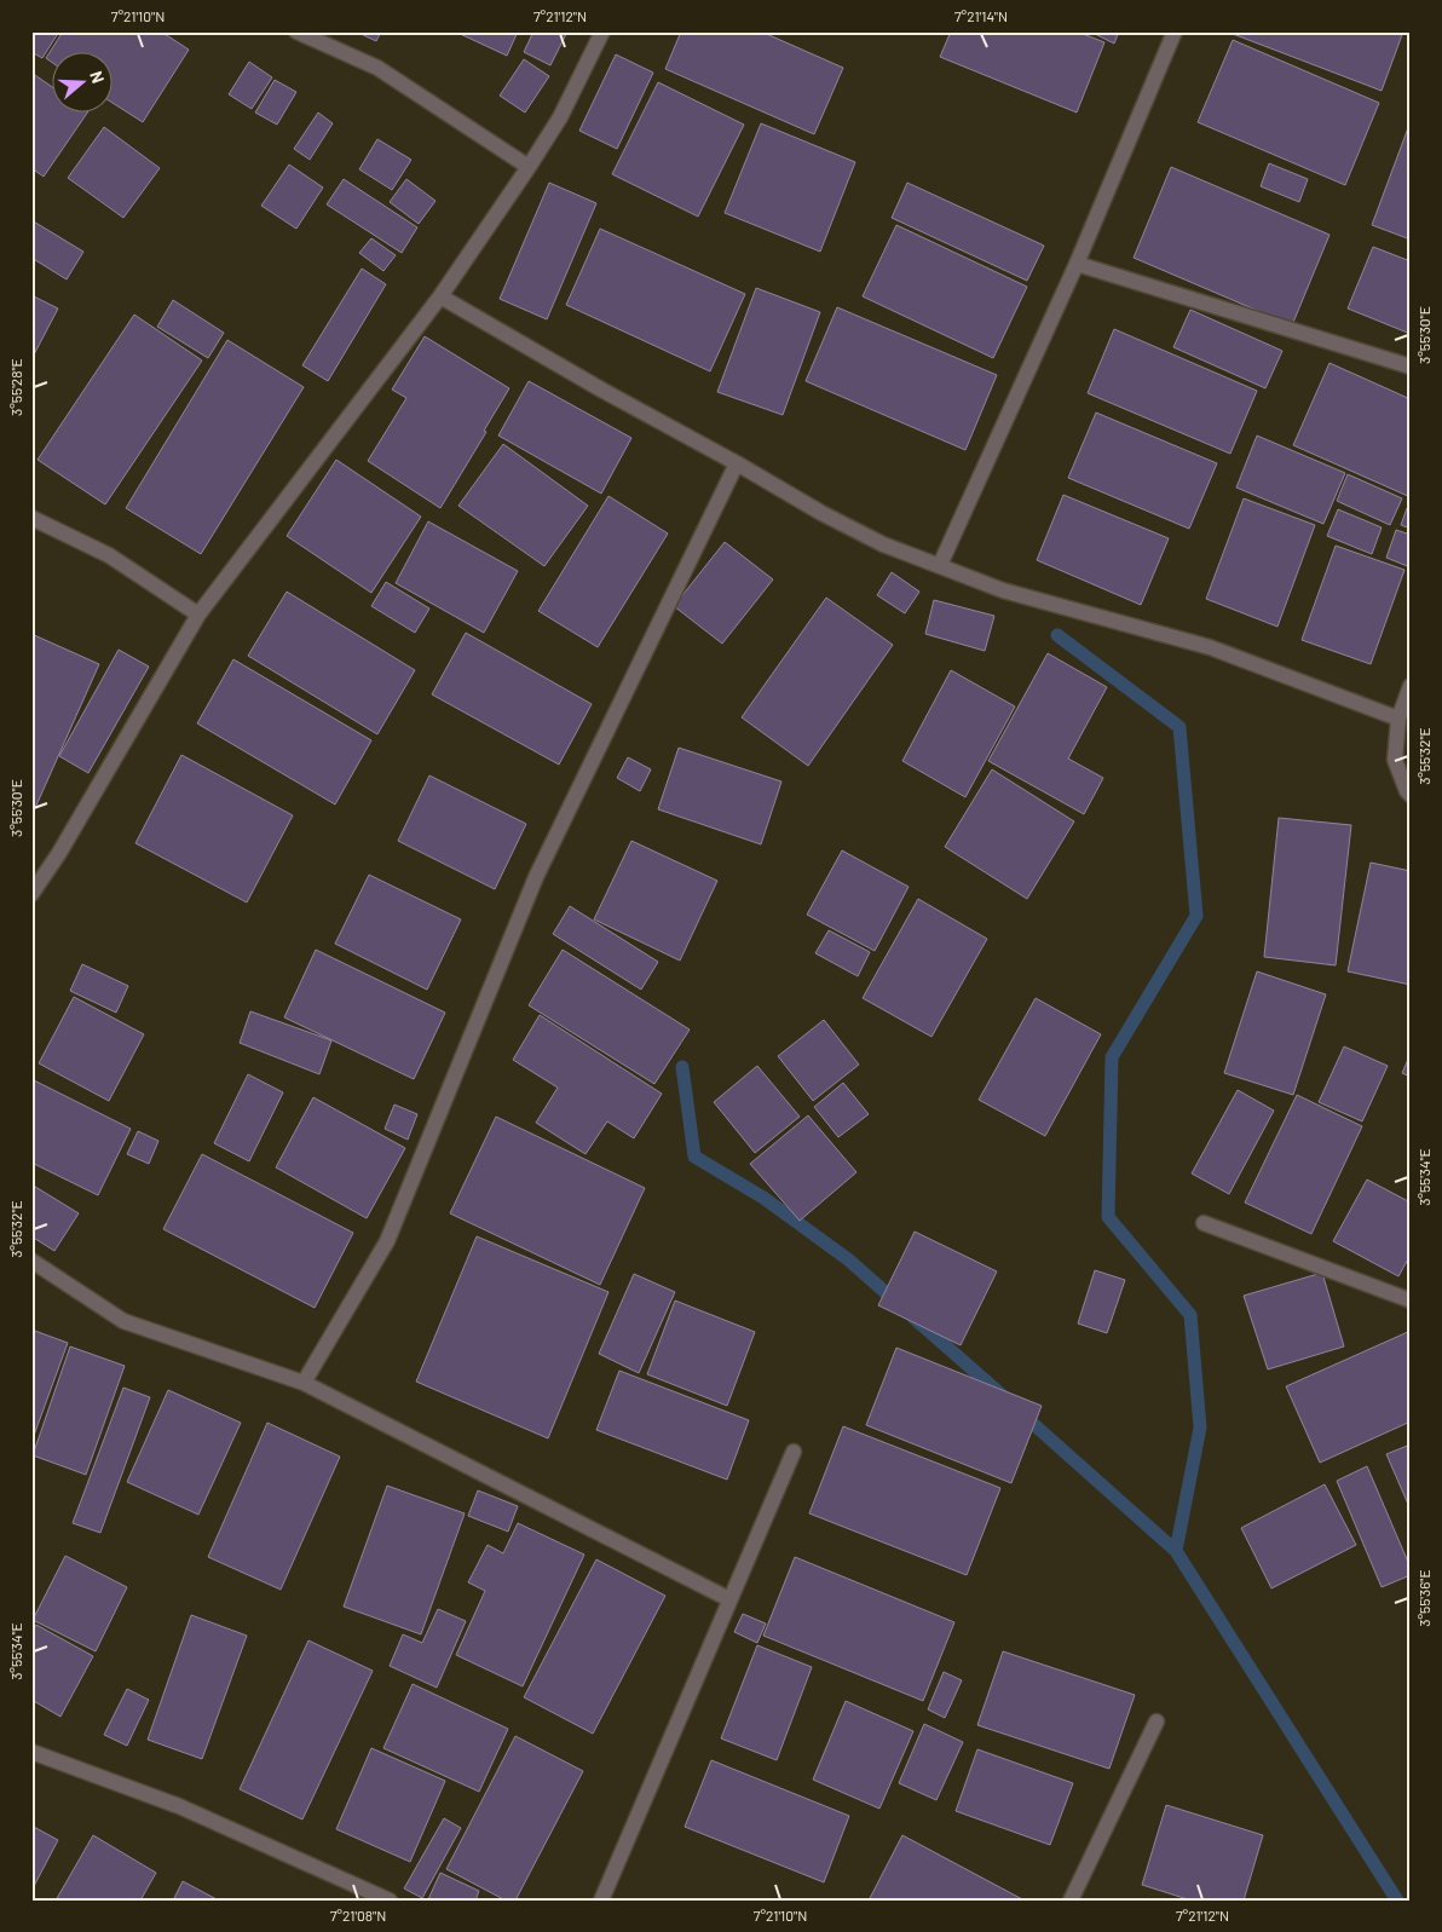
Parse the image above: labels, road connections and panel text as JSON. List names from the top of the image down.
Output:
{
  "north": "right",
  "coordinates": [
    "7°21'10\"N",
    "7°21'12\"N",
    "7°21'14\"N",
    "3°55'30\"E",
    "3°55'28\"E",
    "3°55'32\"E",
    "3°55'34\"E",
    "3°55'36\"E",
    "7°21'08\"N"
  ]
}
